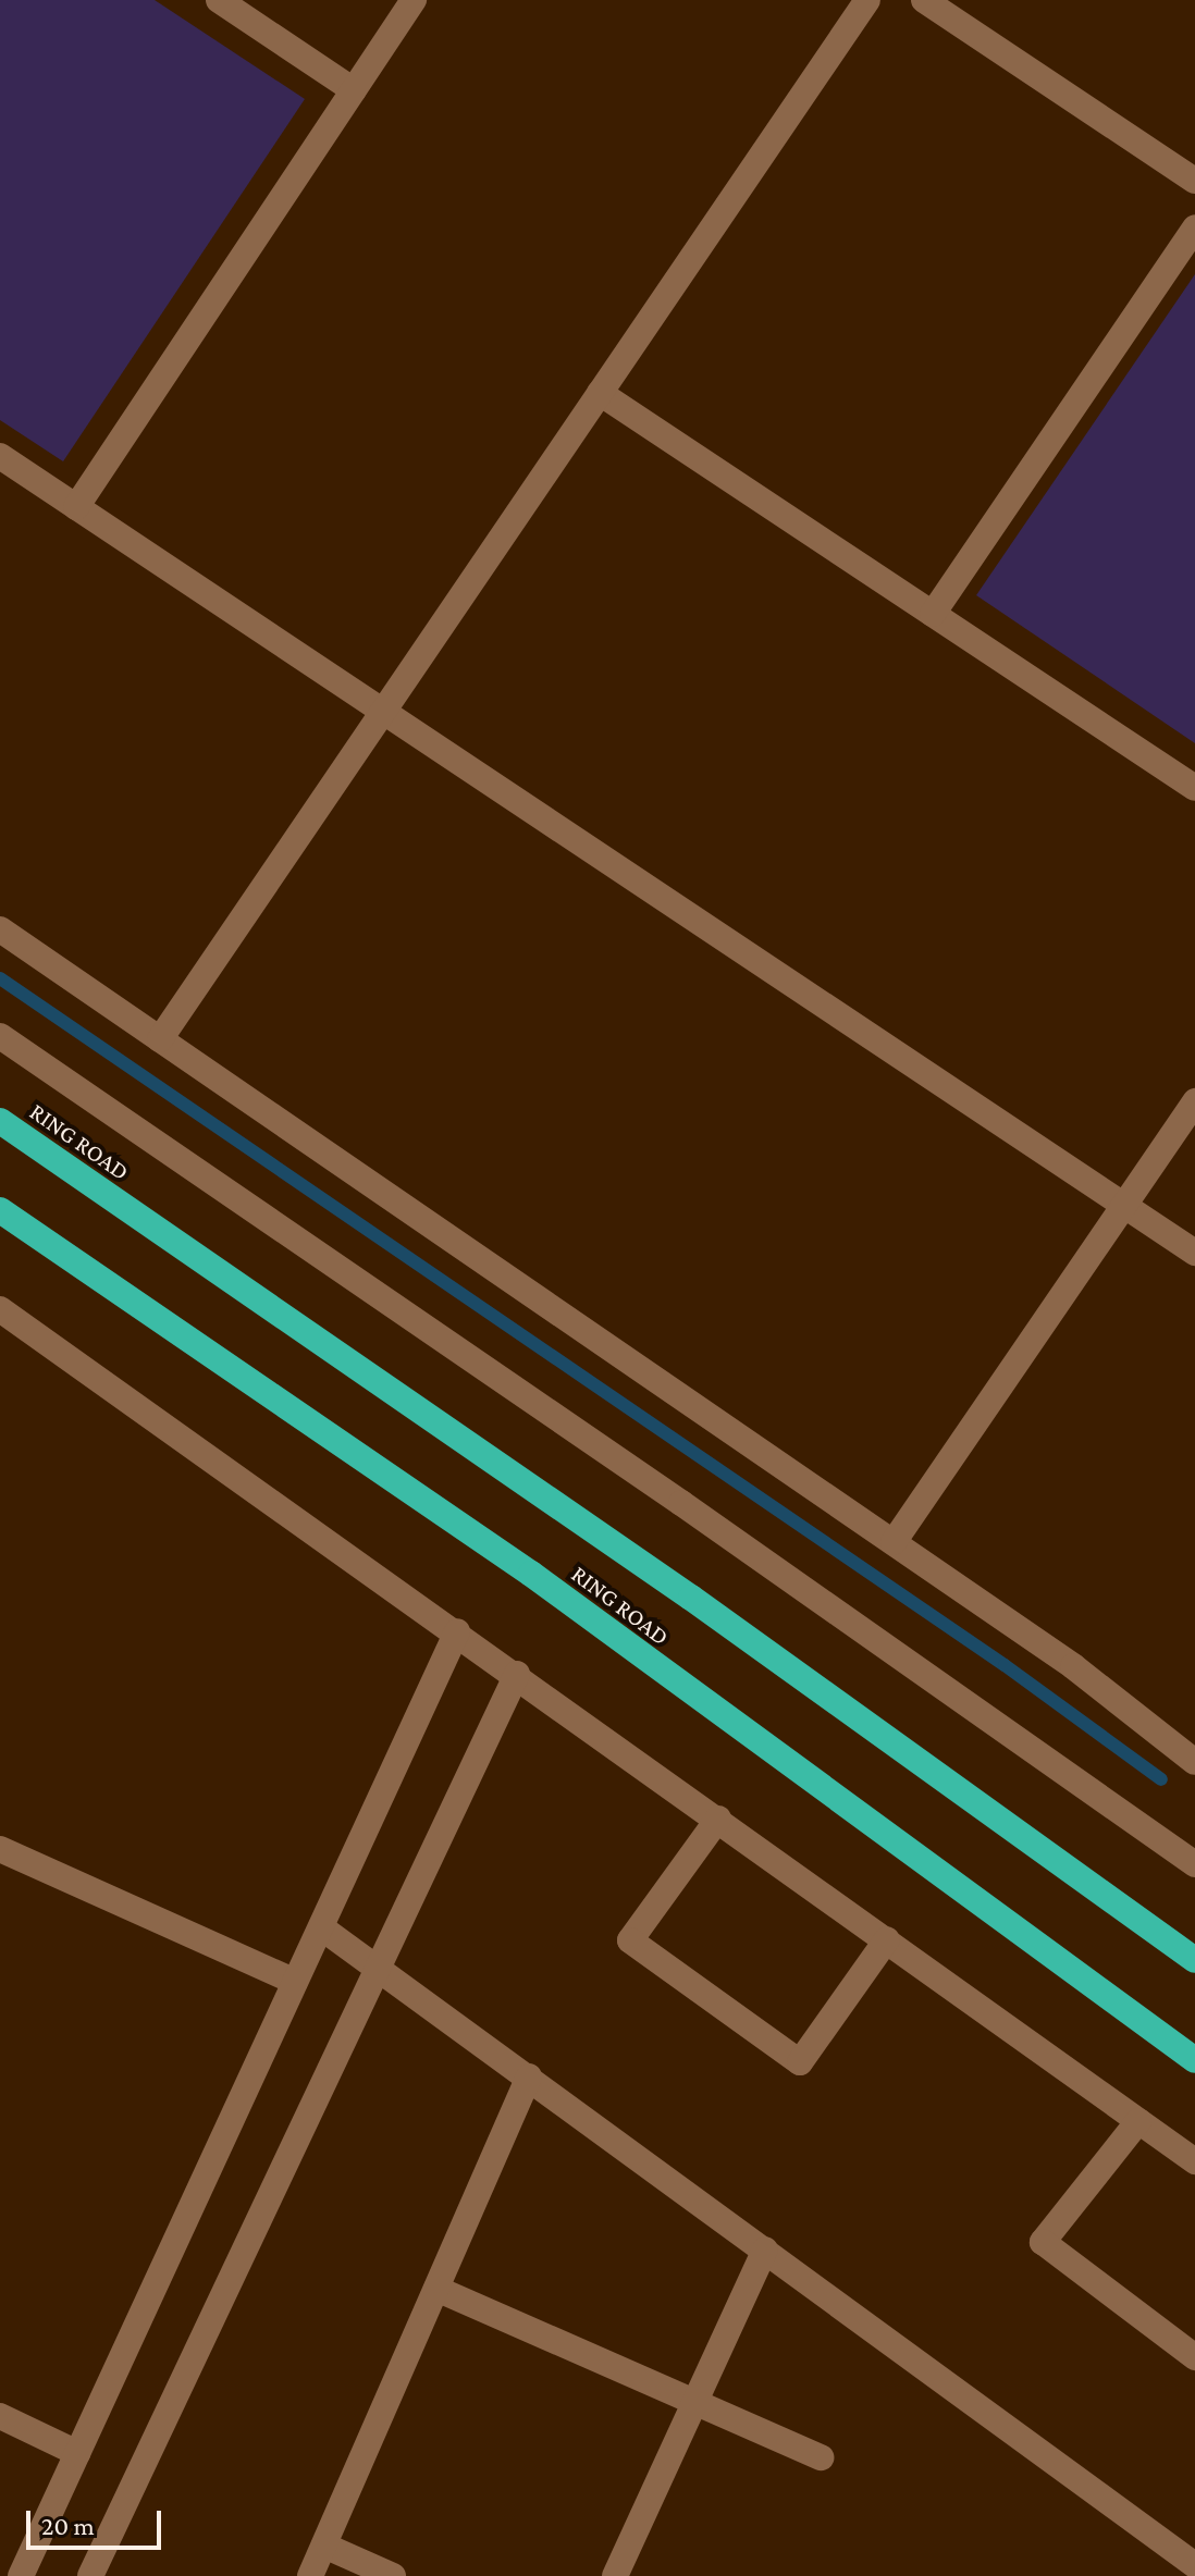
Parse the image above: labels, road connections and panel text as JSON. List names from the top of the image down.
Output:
{
  "streets": {
    "highway": ["RING ROAD"]
  },
  "scale_bar": "20 m"
}
